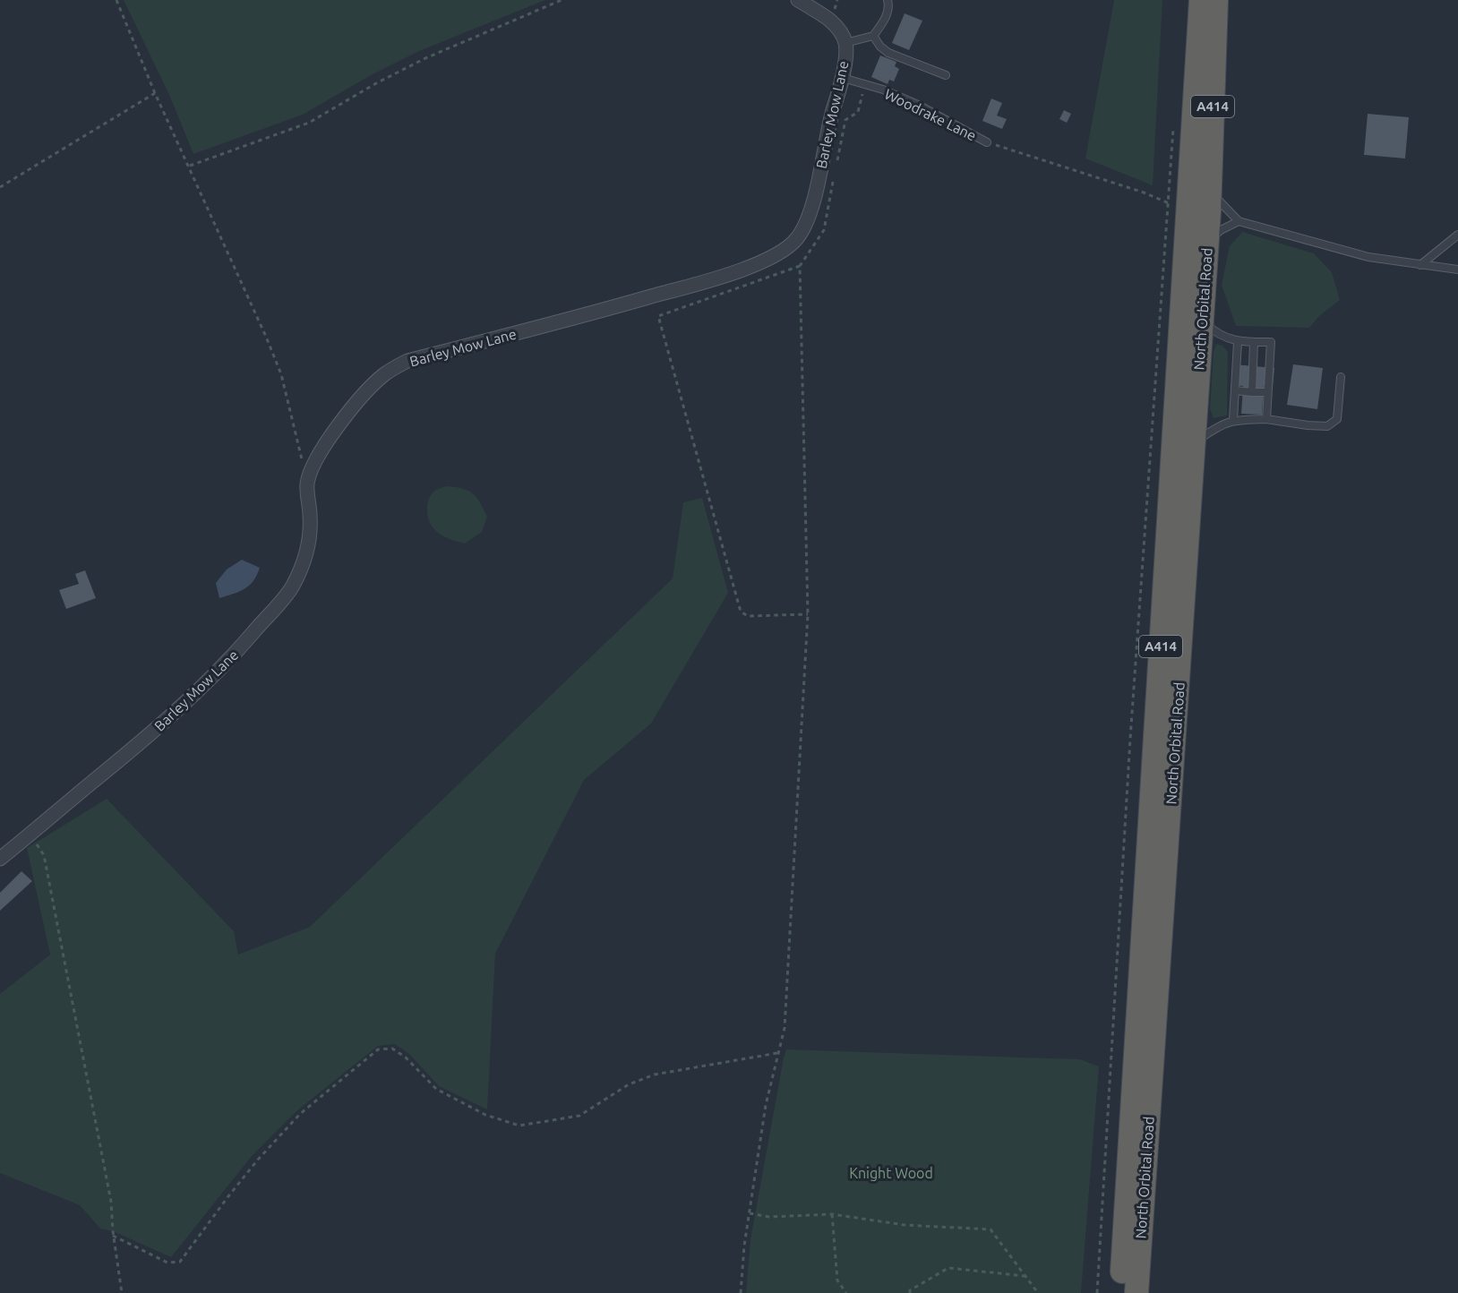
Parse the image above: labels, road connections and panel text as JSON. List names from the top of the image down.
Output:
{
  "streets": {
    "highway": ["A414", "North Orbital Road"],
    "street": ["Barley Mow Lane"],
    "lane": ["Woodrake Lane"]
  },
  "crossings": [
    ["Barley Mow Lane", "Woodrake Lane"]
  ],
  "parks": ["Knight Wood"]
}
